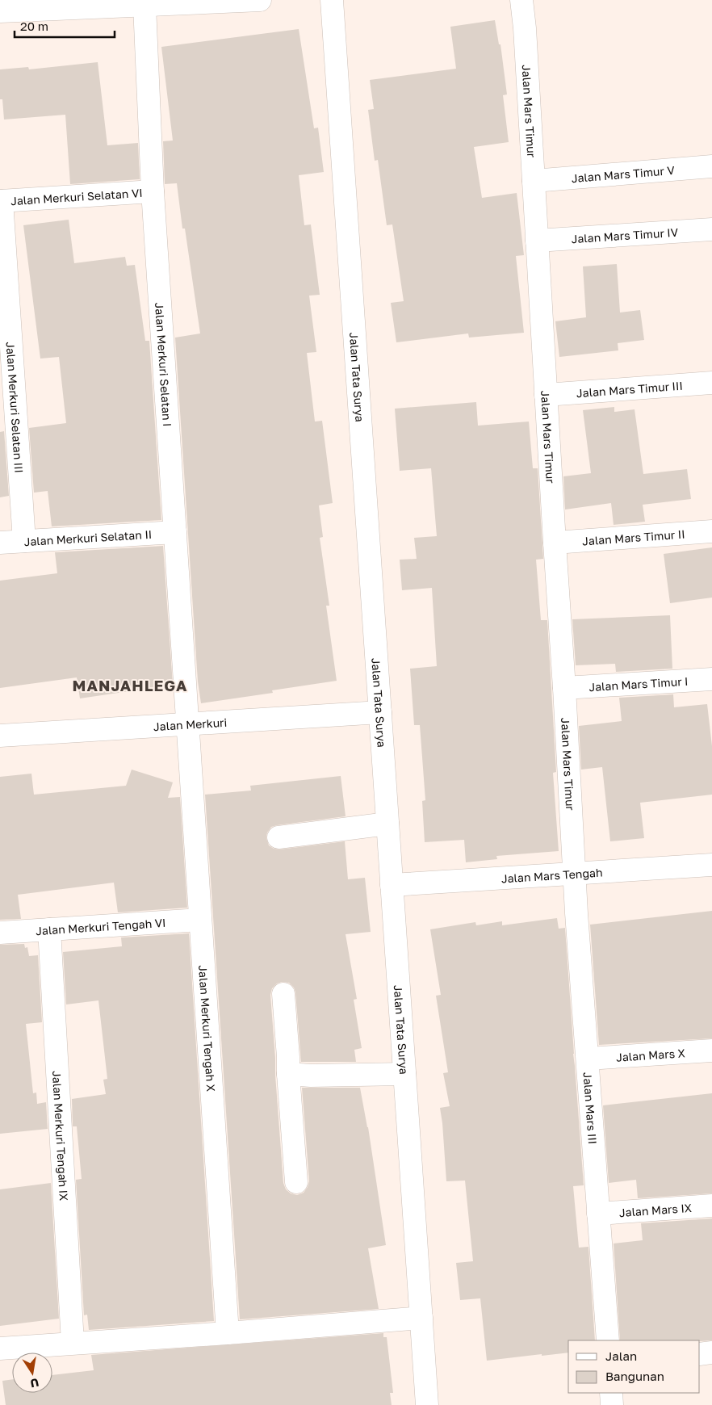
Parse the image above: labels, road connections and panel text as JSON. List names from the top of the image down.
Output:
{
  "streets": {
    "street": [
      "Jalan Mars Timur",
      "Jalan Mars Timur V",
      "Jalan Merkuri Selatan VI",
      "Jalan Mars Timur IV",
      "Jalan Merkuri Selatan I",
      "Jalan Tata Surya",
      "Jalan Mars Timur III",
      "Jalan Merkuri Selatan III",
      "Jalan Merkuri Selatan II",
      "Jalan Mars Timur II",
      "Jalan Mars Timur I",
      "Jalan Merkuri",
      "Jalan Mars Tengah",
      "Jalan Merkuri Tengah VI",
      "Jalan Merkuri Tengah X",
      "Jalan Mars X",
      "Jalan Mars III",
      "Jalan Merkuri Tengah IX",
      "Jalan Mars IX"
    ]
  },
  "crossings": [
    ["Jalan Mars Timur", "Jalan Mars Timur V"],
    ["Jalan Mars Timur", "Jalan Mars Timur IV"],
    ["Jalan Mars Timur", "Jalan Mars Timur III"],
    ["Jalan Mars Timur", "Jalan Mars Timur II"],
    ["Jalan Mars Timur", "Jalan Mars Timur I"],
    ["Jalan Mars Timur", "Jalan Mars Tengah"],
    ["Jalan Mars Timur", "Jalan Mars III"],
    ["Jalan Merkuri Selatan VI", "Jalan Merkuri Selatan I"],
    ["Jalan Merkuri Selatan VI", "Jalan Merkuri Selatan III"],
    ["Jalan Merkuri Selatan I", "Jalan Merkuri Selatan II"],
    ["Jalan Merkuri Selatan I", "Jalan Merkuri"],
    ["Jalan Merkuri Selatan I", "Jalan Merkuri Tengah X"],
    ["Jalan Tata Surya", "Jalan Merkuri"],
    ["Jalan Tata Surya", "Jalan Mars Tengah"],
    ["Jalan Merkuri Selatan III", "Jalan Merkuri Selatan II"],
    ["Jalan Merkuri", "Jalan Merkuri Tengah X"],
    ["Jalan Mars Tengah", "Jalan Mars III"],
    ["Jalan Merkuri Tengah VI", "Jalan Merkuri Tengah X"],
    ["Jalan Merkuri Tengah VI", "Jalan Merkuri Tengah IX"],
    ["Jalan Mars X", "Jalan Mars III"],
    ["Jalan Mars III", "Jalan Mars IX"]
  ],
  "districts": ["MANJAHLEGA"],
  "legend": ["Jalan", "Bangunan"],
  "scale_bar": "20 m",
  "north": "bottom"
}
